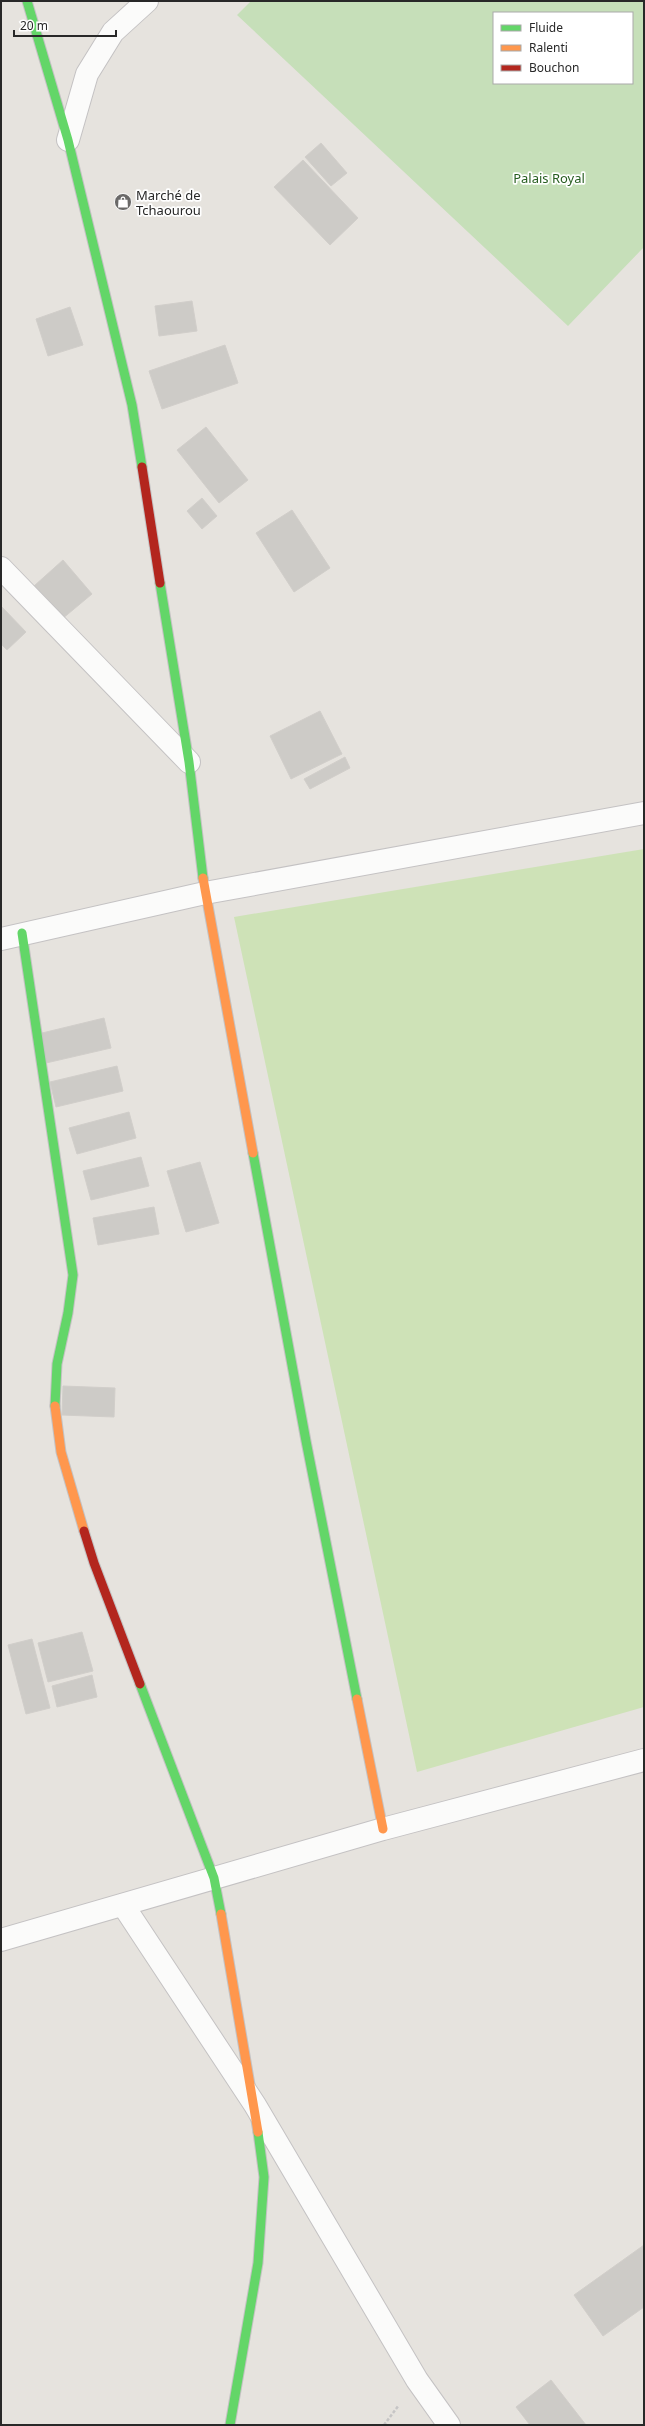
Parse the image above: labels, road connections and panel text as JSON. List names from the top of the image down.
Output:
{
  "parks": ["Palais Royal"],
  "places": {
    "shop": ["Marché de Tchaourou"]
  },
  "legend": ["Fluide", "Ralenti", "Bouchon"],
  "scale_bar": "20 m"
}
